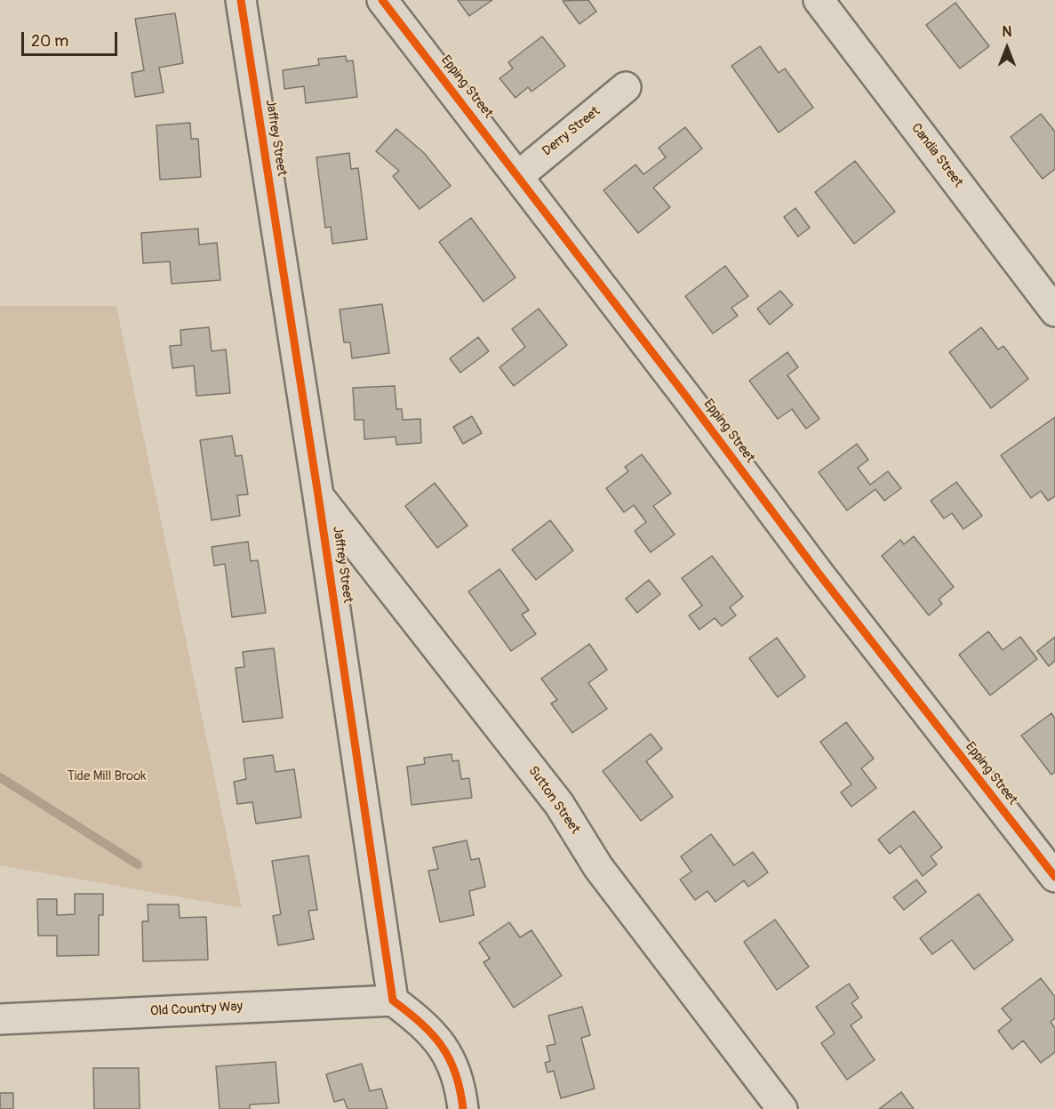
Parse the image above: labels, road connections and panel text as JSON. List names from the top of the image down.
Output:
{
  "streets": {
    "street": [
      "Epping Street",
      "Derry Street",
      "Jaffrey Street",
      "Candia Street",
      "Sutton Street",
      "Old Country Way"
    ]
  },
  "crossings": [
    ["Epping Street", "Derry Street"],
    ["Jaffrey Street", "Sutton Street"],
    ["Jaffrey Street", "Old Country Way"]
  ],
  "parks": ["Tide Mill Brook"],
  "scale_bar": "20 m",
  "north": "top"
}
